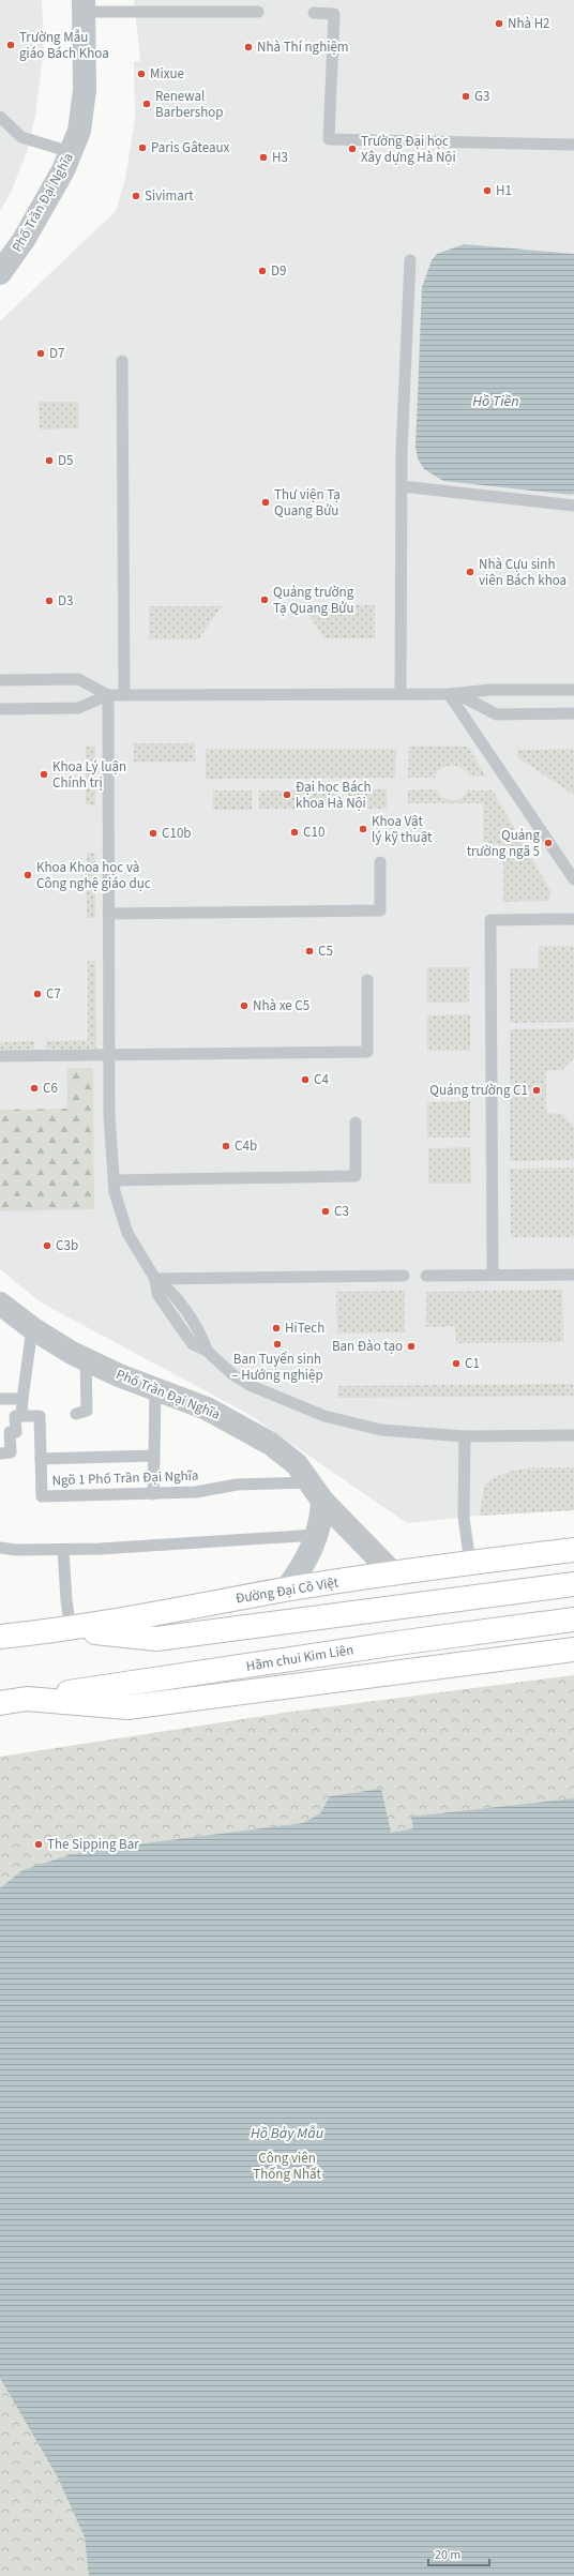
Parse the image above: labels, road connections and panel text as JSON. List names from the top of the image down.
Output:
{
  "streets": {
    "main road": ["Đường Đại Cồ Việt", "Hầm chui Kim Liên"],
    "street": ["Phố Trần Đại Nghĩa"],
    "lane": ["Ngõ 1 Phố Trần Đại Nghĩa"]
  },
  "crossings": [
    ["Phố Trần Đại Nghĩa", "Ngõ 1 Phố Trần Đại Nghĩa"],
    ["Phố Trần Đại Nghĩa", "Đường Đại Cồ Việt"]
  ],
  "water": ["Hồ Tiền", "Hồ Bảy Mẫu"],
  "parks": ["Công viên Thống Nhất"],
  "places": [
    "Nhà H2",
    "Trường Mẫu giáo Bách Khoa",
    "Nhà Thí nghiệm",
    "Mixue",
    "G3",
    "Renewal Barbershop",
    "Paris Gâteaux",
    "Trường Đại học Xây dựng Hà Nội",
    "H3",
    "H1",
    "Sivimart",
    "D9",
    "D7",
    "D5",
    "Thư viện Tạ Quang Bửu",
    "Nhà Cựu sinh viên Bách khoa",
    "Quảng trường Tạ Quang Bửu",
    "D3",
    "Khoa Lý luận Chính trị",
    "Đại học Bách khoa Hà Nội",
    "Khoa Vật lý kỹ thuật",
    "C10",
    "C10b",
    "Quảng trường ngã 5",
    "Khoa Khoa học và Công nghệ giáo dục",
    "C5",
    "C7",
    "Nhà xe C5",
    "C4",
    "C6",
    "Quảng trường C1",
    "C4b",
    "C3",
    "C3b",
    "HiTech",
    "Ban Tuyển sinh – Hướng nghiệp",
    "Ban Đào tạo",
    "C1",
    "The Sipping Bar"
  ],
  "scale_bar": "20 m"
}
